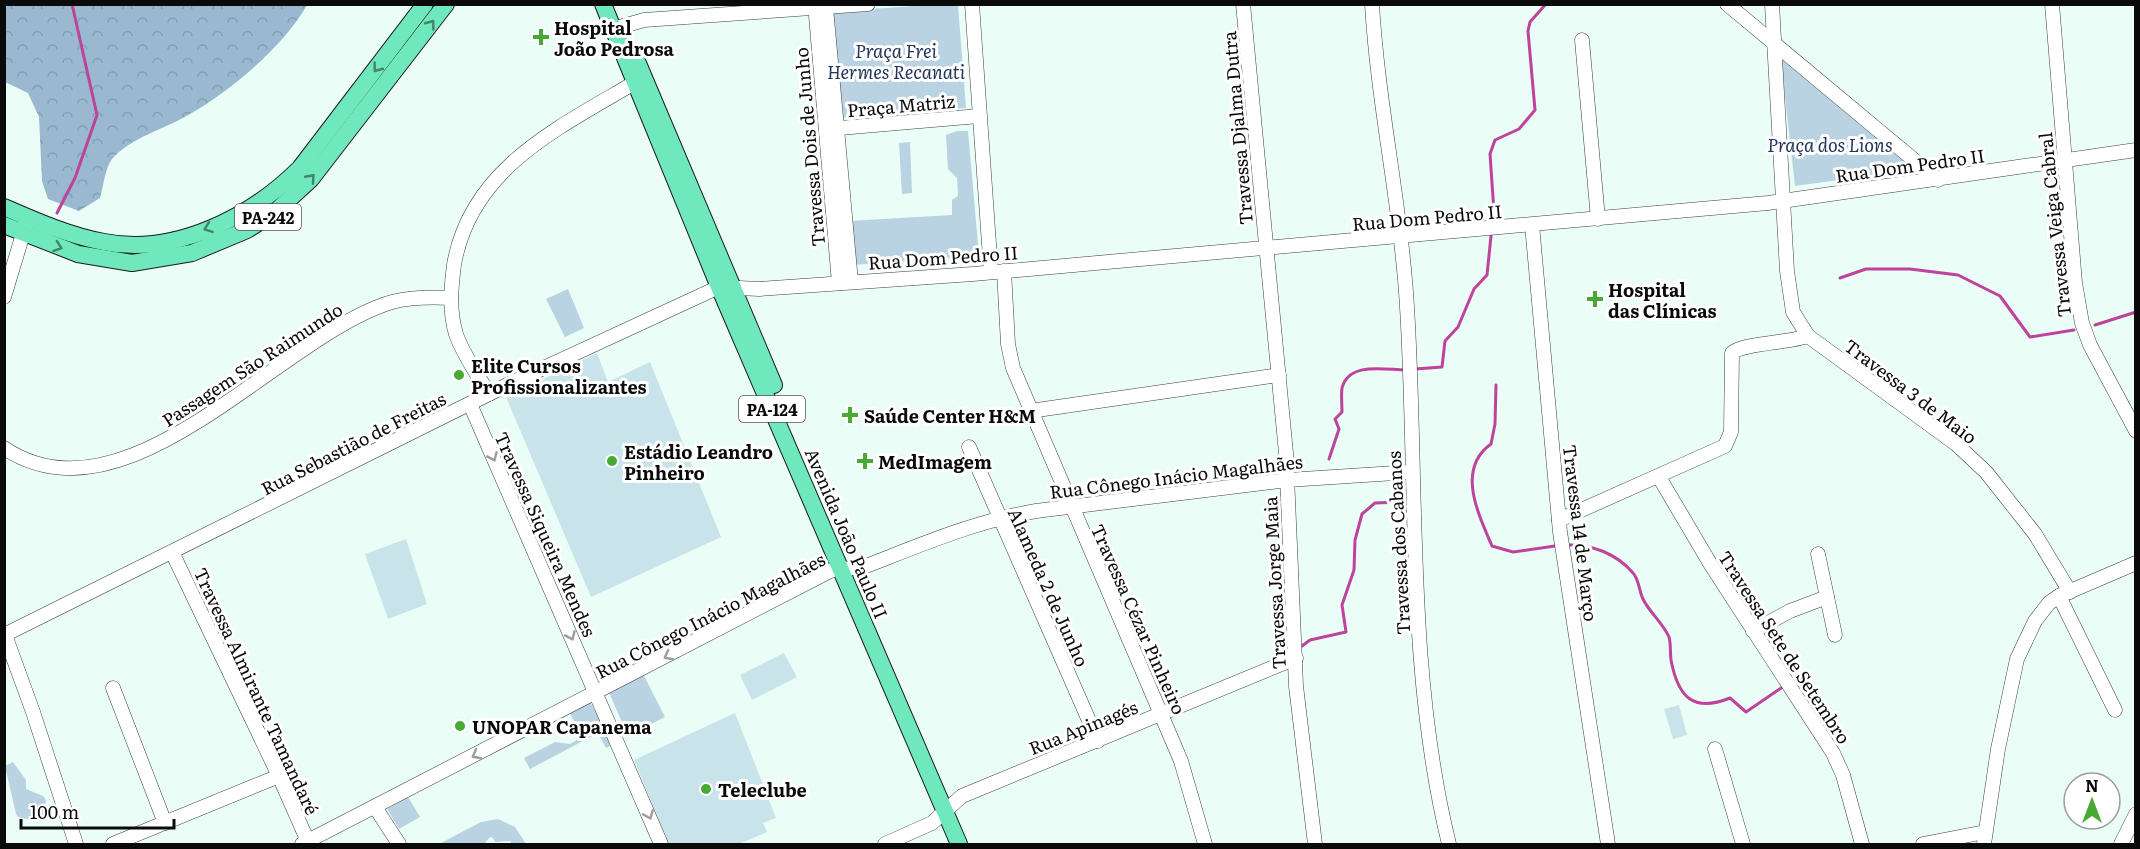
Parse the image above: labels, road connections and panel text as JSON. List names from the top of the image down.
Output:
{
  "streets": {
    "main road": ["PA-242", "PA-124", "Avenida João Paulo II"],
    "street": [
      "Praça Matriz",
      "Travessa Djalma Dutra",
      "Travessa Dois de Junho",
      "Rua Dom Pedro II",
      "Travessa Veiga Cabral",
      "Passagem São Raimundo",
      "Travessa 3 de Maio",
      "Rua Sebastião de Freitas",
      "Rua Cônego Inácio Magalhães",
      "Travessa 14 de Março",
      "Travessa Siqueira Mendes",
      "Travessa dos Cabanos",
      "Travessa Jorge Maia",
      "Alameda 2 de Junho",
      "Travessa Cézar Pinheiro",
      "Travessa Sete de Setembro",
      "Travessa Almirante Tamandaré",
      "Rua Apinagés"
    ]
  },
  "crossings": [
    ["Praça Matriz", "Travessa Dois de Junho"],
    ["Praça Matriz", "Travessa Cézar Pinheiro"],
    ["Travessa Djalma Dutra", "Rua Dom Pedro II"],
    ["Travessa Djalma Dutra", "Travessa Jorge Maia"],
    ["Travessa Dois de Junho", "Rua Dom Pedro II"],
    ["Rua Dom Pedro II", "Travessa Veiga Cabral"],
    ["Rua Dom Pedro II", "Travessa 3 de Maio"],
    ["Rua Dom Pedro II", "Rua Sebastião de Freitas"],
    ["Rua Dom Pedro II", "Avenida João Paulo II"],
    ["Rua Dom Pedro II", "Travessa 14 de Março"],
    ["Rua Dom Pedro II", "Travessa dos Cabanos"],
    ["Rua Dom Pedro II", "Travessa Jorge Maia"],
    ["Rua Dom Pedro II", "Travessa Cézar Pinheiro"],
    ["Rua Sebastião de Freitas", "Avenida João Paulo II"],
    ["Rua Sebastião de Freitas", "Travessa Siqueira Mendes"],
    ["Rua Sebastião de Freitas", "Travessa Almirante Tamandaré"],
    ["Rua Cônego Inácio Magalhães", "Avenida João Paulo II"],
    ["Rua Cônego Inácio Magalhães", "Travessa Siqueira Mendes"],
    ["Rua Cônego Inácio Magalhães", "Travessa dos Cabanos"],
    ["Rua Cônego Inácio Magalhães", "Travessa Jorge Maia"],
    ["Rua Cônego Inácio Magalhães", "Alameda 2 de Junho"],
    ["Rua Cônego Inácio Magalhães", "Travessa Cézar Pinheiro"],
    ["Rua Cônego Inácio Magalhães", "Travessa Almirante Tamandaré"],
    ["Avenida João Paulo II", "Rua Apinagés"],
    ["Travessa Jorge Maia", "Rua Apinagés"],
    ["Alameda 2 de Junho", "Rua Apinagés"],
    ["Travessa Cézar Pinheiro", "Rua Apinagés"]
  ],
  "one_way": ["Rua Cônego Inácio Magalhães", "Travessa Siqueira Mendes"],
  "parks": ["Praça Frei Hermes Recanati", "Praça dos Lions"],
  "places": {
    "health": [
      "Hospital João Pedrosa",
      "Hospital das Clínicas",
      "Saúde Center H&M",
      "MedImagem"
    ],
    "other": [
      "Elite Cursos Profissionalizantes",
      "Estádio Leandro Pinheiro",
      "UNOPAR Capanema",
      "Teleclube"
    ]
  },
  "scale_bar": "100 m",
  "north": "top"
}
